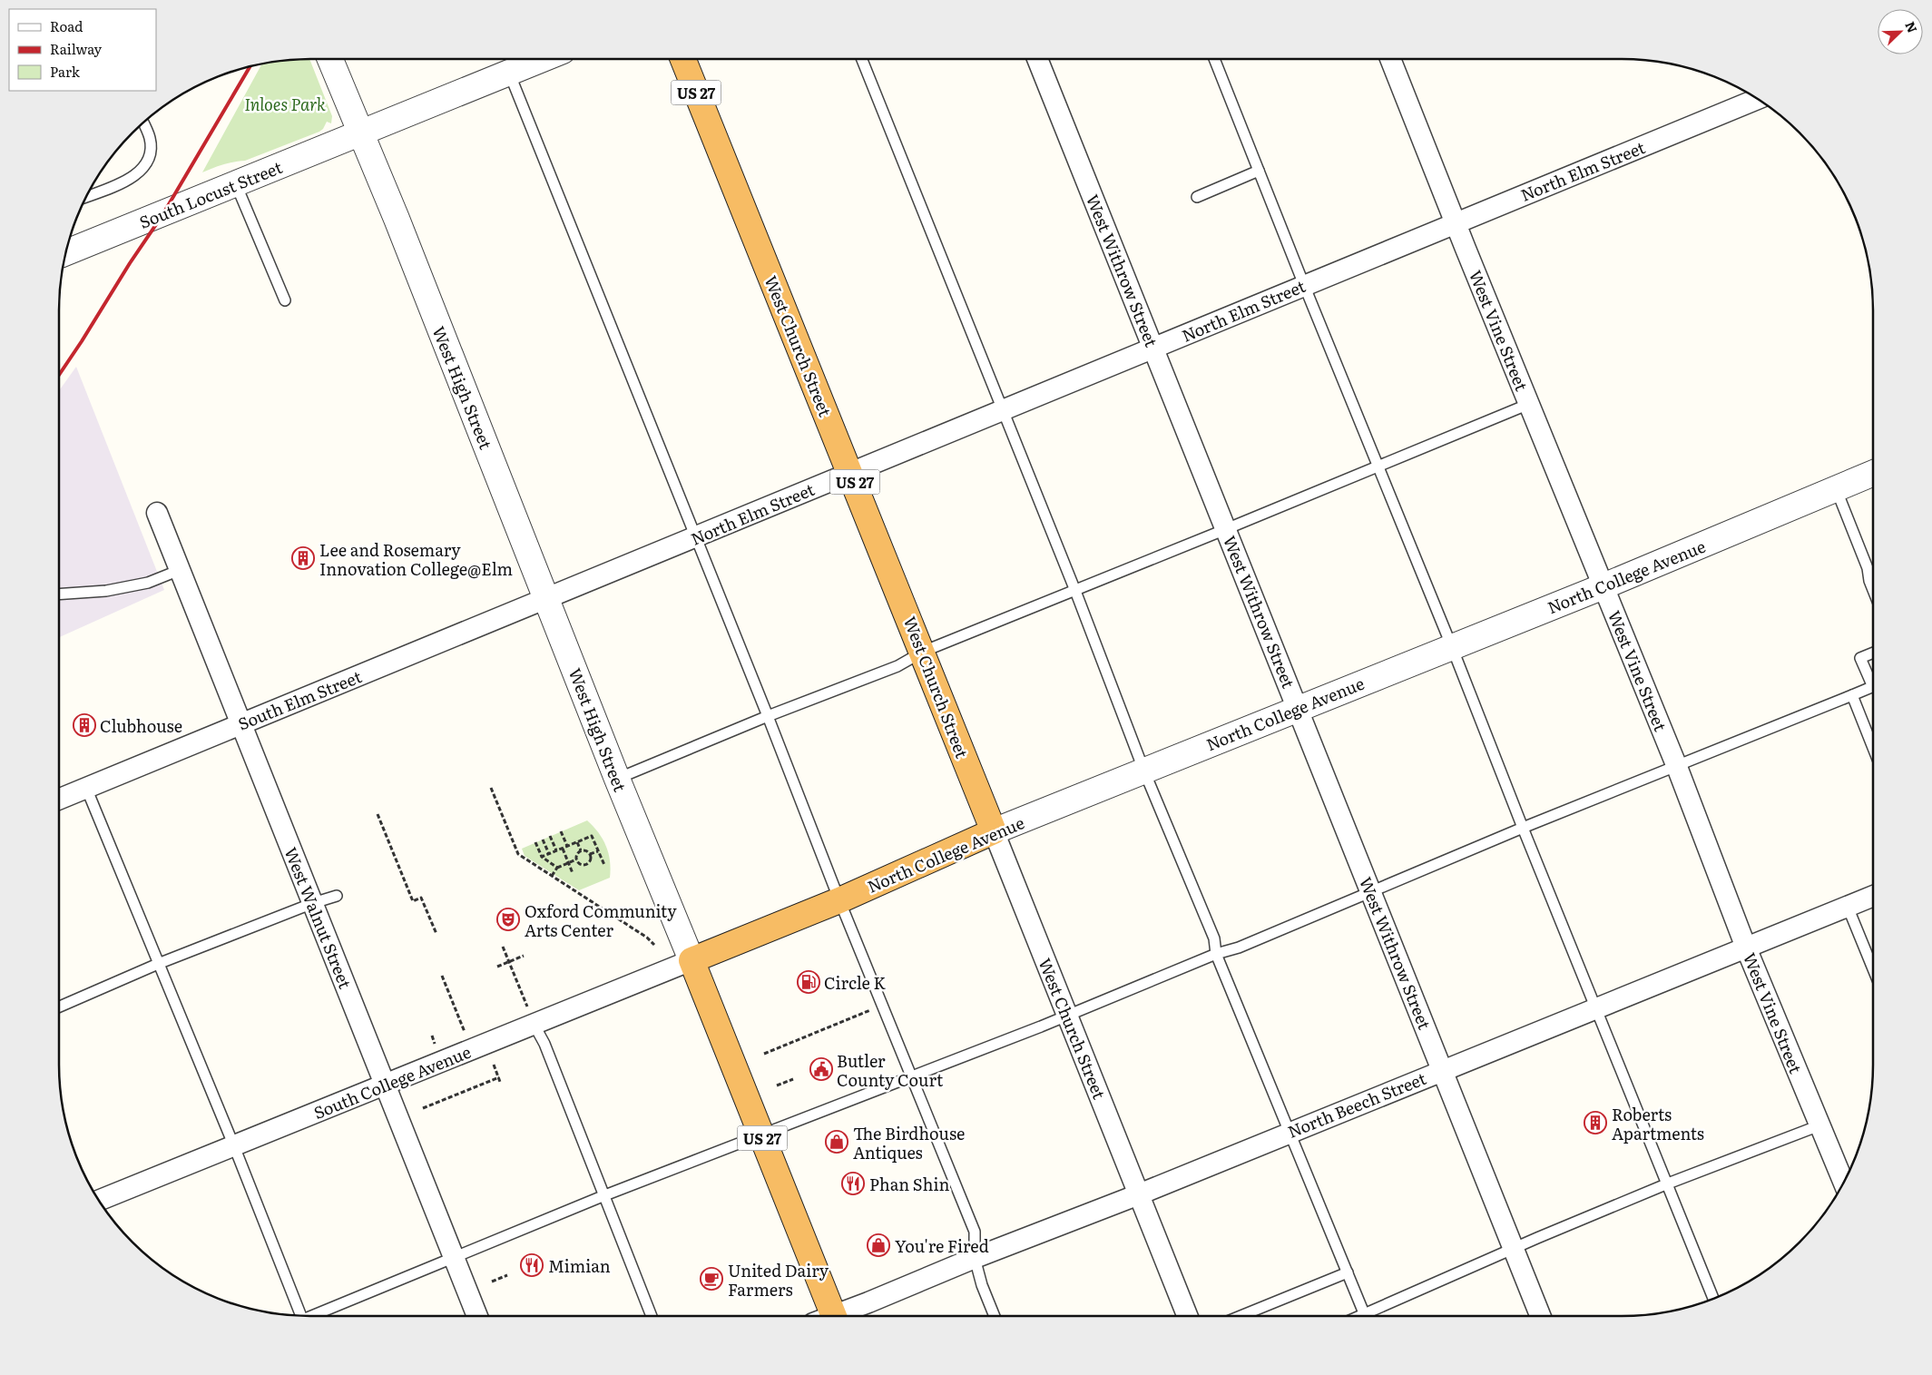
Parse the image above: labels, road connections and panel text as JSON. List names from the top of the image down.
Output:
{
  "streets": {
    "highway": [
      "US 27",
      "West Church Street",
      "West High Street",
      "North College Avenue"
    ],
    "street": [
      "North Elm Street",
      "South Locust Street",
      "West Withrow Street",
      "West Vine Street",
      "South Elm Street",
      "West Walnut Street",
      "South College Avenue",
      "North Beech Street"
    ]
  },
  "crossings": [
    ["North Elm Street", "West Withrow Street"],
    ["North Elm Street", "West Vine Street"],
    ["North Elm Street", "West Church Street"],
    ["North Elm Street", "West High Street"],
    ["North Elm Street", "South Elm Street"],
    ["South Locust Street", "West High Street"],
    ["West Withrow Street", "North College Avenue"],
    ["West Withrow Street", "North Beech Street"],
    ["West Vine Street", "North College Avenue"],
    ["West Vine Street", "North Beech Street"],
    ["West Church Street", "North College Avenue"],
    ["West Church Street", "North Beech Street"],
    ["West High Street", "North College Avenue"],
    ["West High Street", "South Elm Street"],
    ["West High Street", "South College Avenue"],
    ["North College Avenue", "South College Avenue"],
    ["South Elm Street", "West Walnut Street"],
    ["West Walnut Street", "South College Avenue"]
  ],
  "parks": ["Inloes Park"],
  "places": {
    "building": ["Lee and Rosemary Innovation College@Elm", "Clubhouse", "Roberts Apartments"],
    "theatre": ["Oxford Community Arts Center"],
    "fuel station": ["Circle K"],
    "public building": ["Butler County Court"],
    "shop": ["The Birdhouse Antiques", "You're Fired"],
    "restaurant": ["Phan Shin", "Mimian"],
    "cafe": ["United Dairy Farmers"]
  },
  "legend": ["Road", "Railway", "Park"],
  "north": "top right"
}
